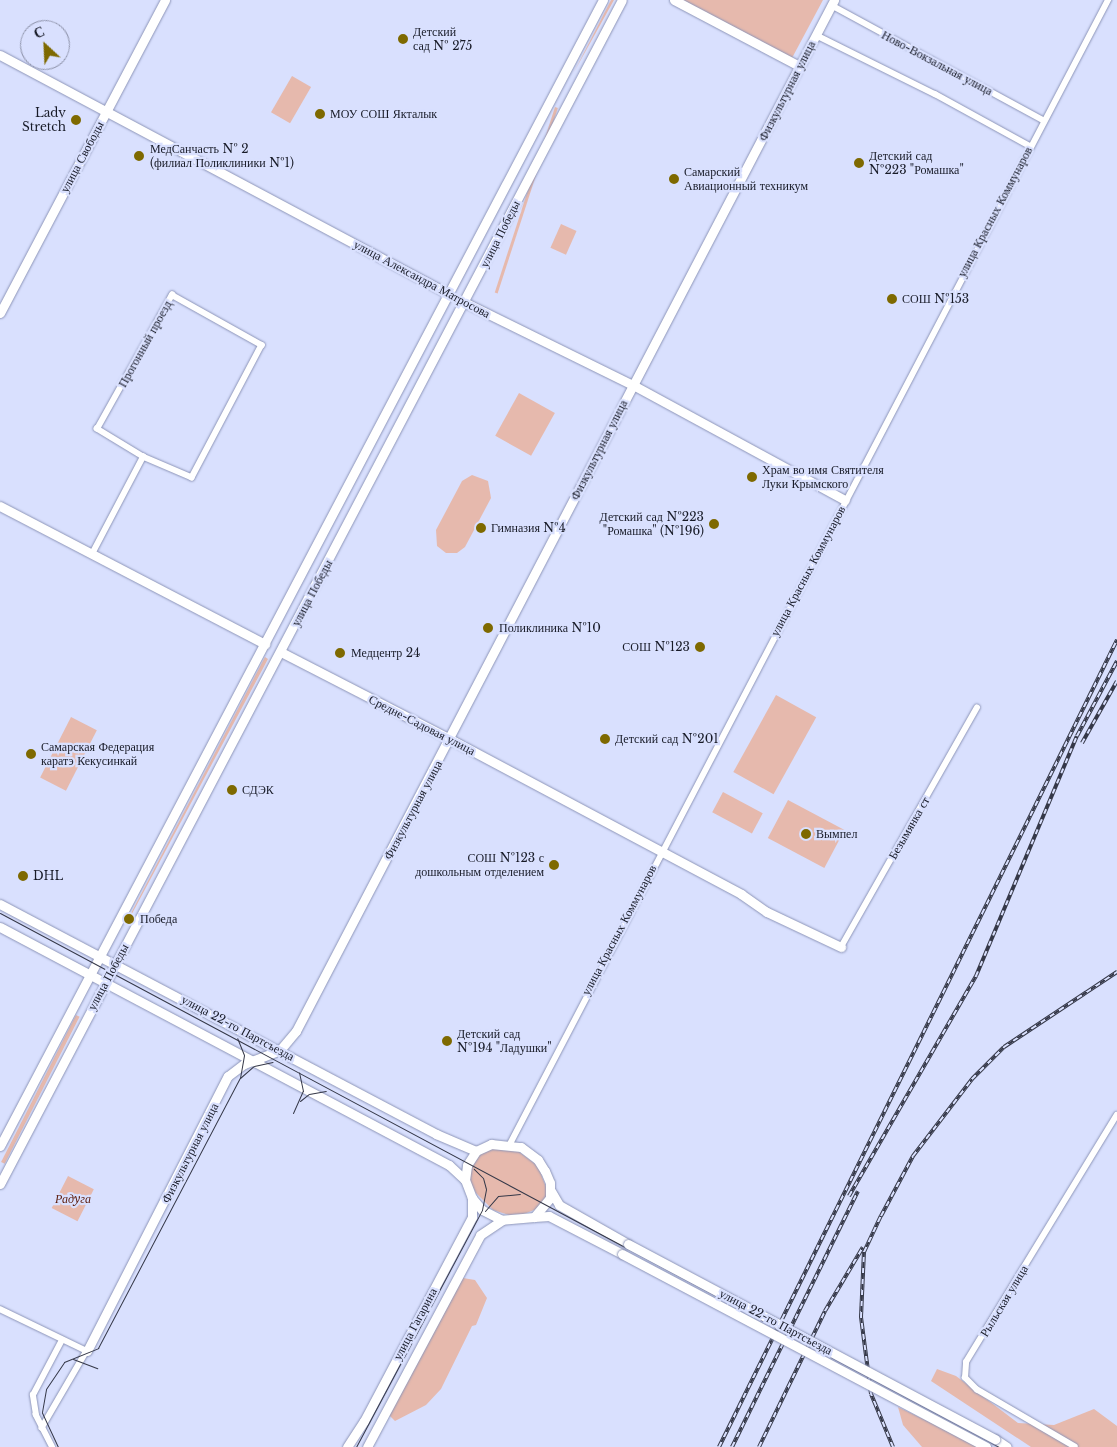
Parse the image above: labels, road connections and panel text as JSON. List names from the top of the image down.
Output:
{
  "streets": {
    "main road": [
      "Физкультурная улица",
      "улица Свободы",
      "улица Победы",
      "улица Александра Матросова",
      "Средне-Садовая улица",
      "улица 22-го Партсъезда",
      "улица Гагарина"
    ],
    "street": [
      "Ново-Вокзальная улица",
      "улица Красных Коммунаров",
      "Прогонный проезд",
      "Безымянка ст",
      "Рыльская улица"
    ]
  },
  "crossings": [
    ["Ново-Вокзальная улица", "Физкультурная улица"],
    ["Ново-Вокзальная улица", "улица Красных Коммунаров"],
    ["Физкультурная улица", "улица Александра Матросова"],
    ["Физкультурная улица", "Средне-Садовая улица"],
    ["Физкультурная улица", "улица 22-го Партсъезда"],
    ["улица Свободы", "улица Александра Матросова"],
    ["улица Красных Коммунаров", "улица Александра Матросова"],
    ["улица Красных Коммунаров", "Средне-Садовая улица"],
    ["улица Красных Коммунаров", "улица 22-го Партсъезда"],
    ["улица Красных Коммунаров", "улица Гагарина"],
    ["улица Победы", "улица Александра Матросова"],
    ["улица Победы", "Средне-Садовая улица"],
    ["улица Победы", "улица 22-го Партсъезда"],
    ["Средне-Садовая улица", "Безымянка ст"],
    ["улица 22-го Партсъезда", "улица Гагарина"]
  ],
  "parks": ["Радyга"],
  "places": [
    "Детский сад № 275",
    "МОУ СОШ Якталык",
    "Lady Stretch",
    "МедСанчасть № 2 (филиал Поликлиники №1)",
    "Детский сад №223 \"Ромашка\"",
    "Самарский Авиационный техникум",
    "СОШ №153",
    "Храм во имя Святителя Луки Крымского",
    "Детский сад №223 \"Ромашка\" (№196)",
    "Гимназия №4",
    "Поликлиника №10",
    "СОШ №123",
    "Медцентр 24",
    "Детский сад №201",
    "Самарская Федерация каратэ Кекусинкай",
    "СДЭК",
    "Вымпел",
    "СОШ №123 с дошкольным отделением",
    "DHL",
    "Победа",
    "Детский сад №194 \"Ладушки\""
  ],
  "north": "top left"
}
